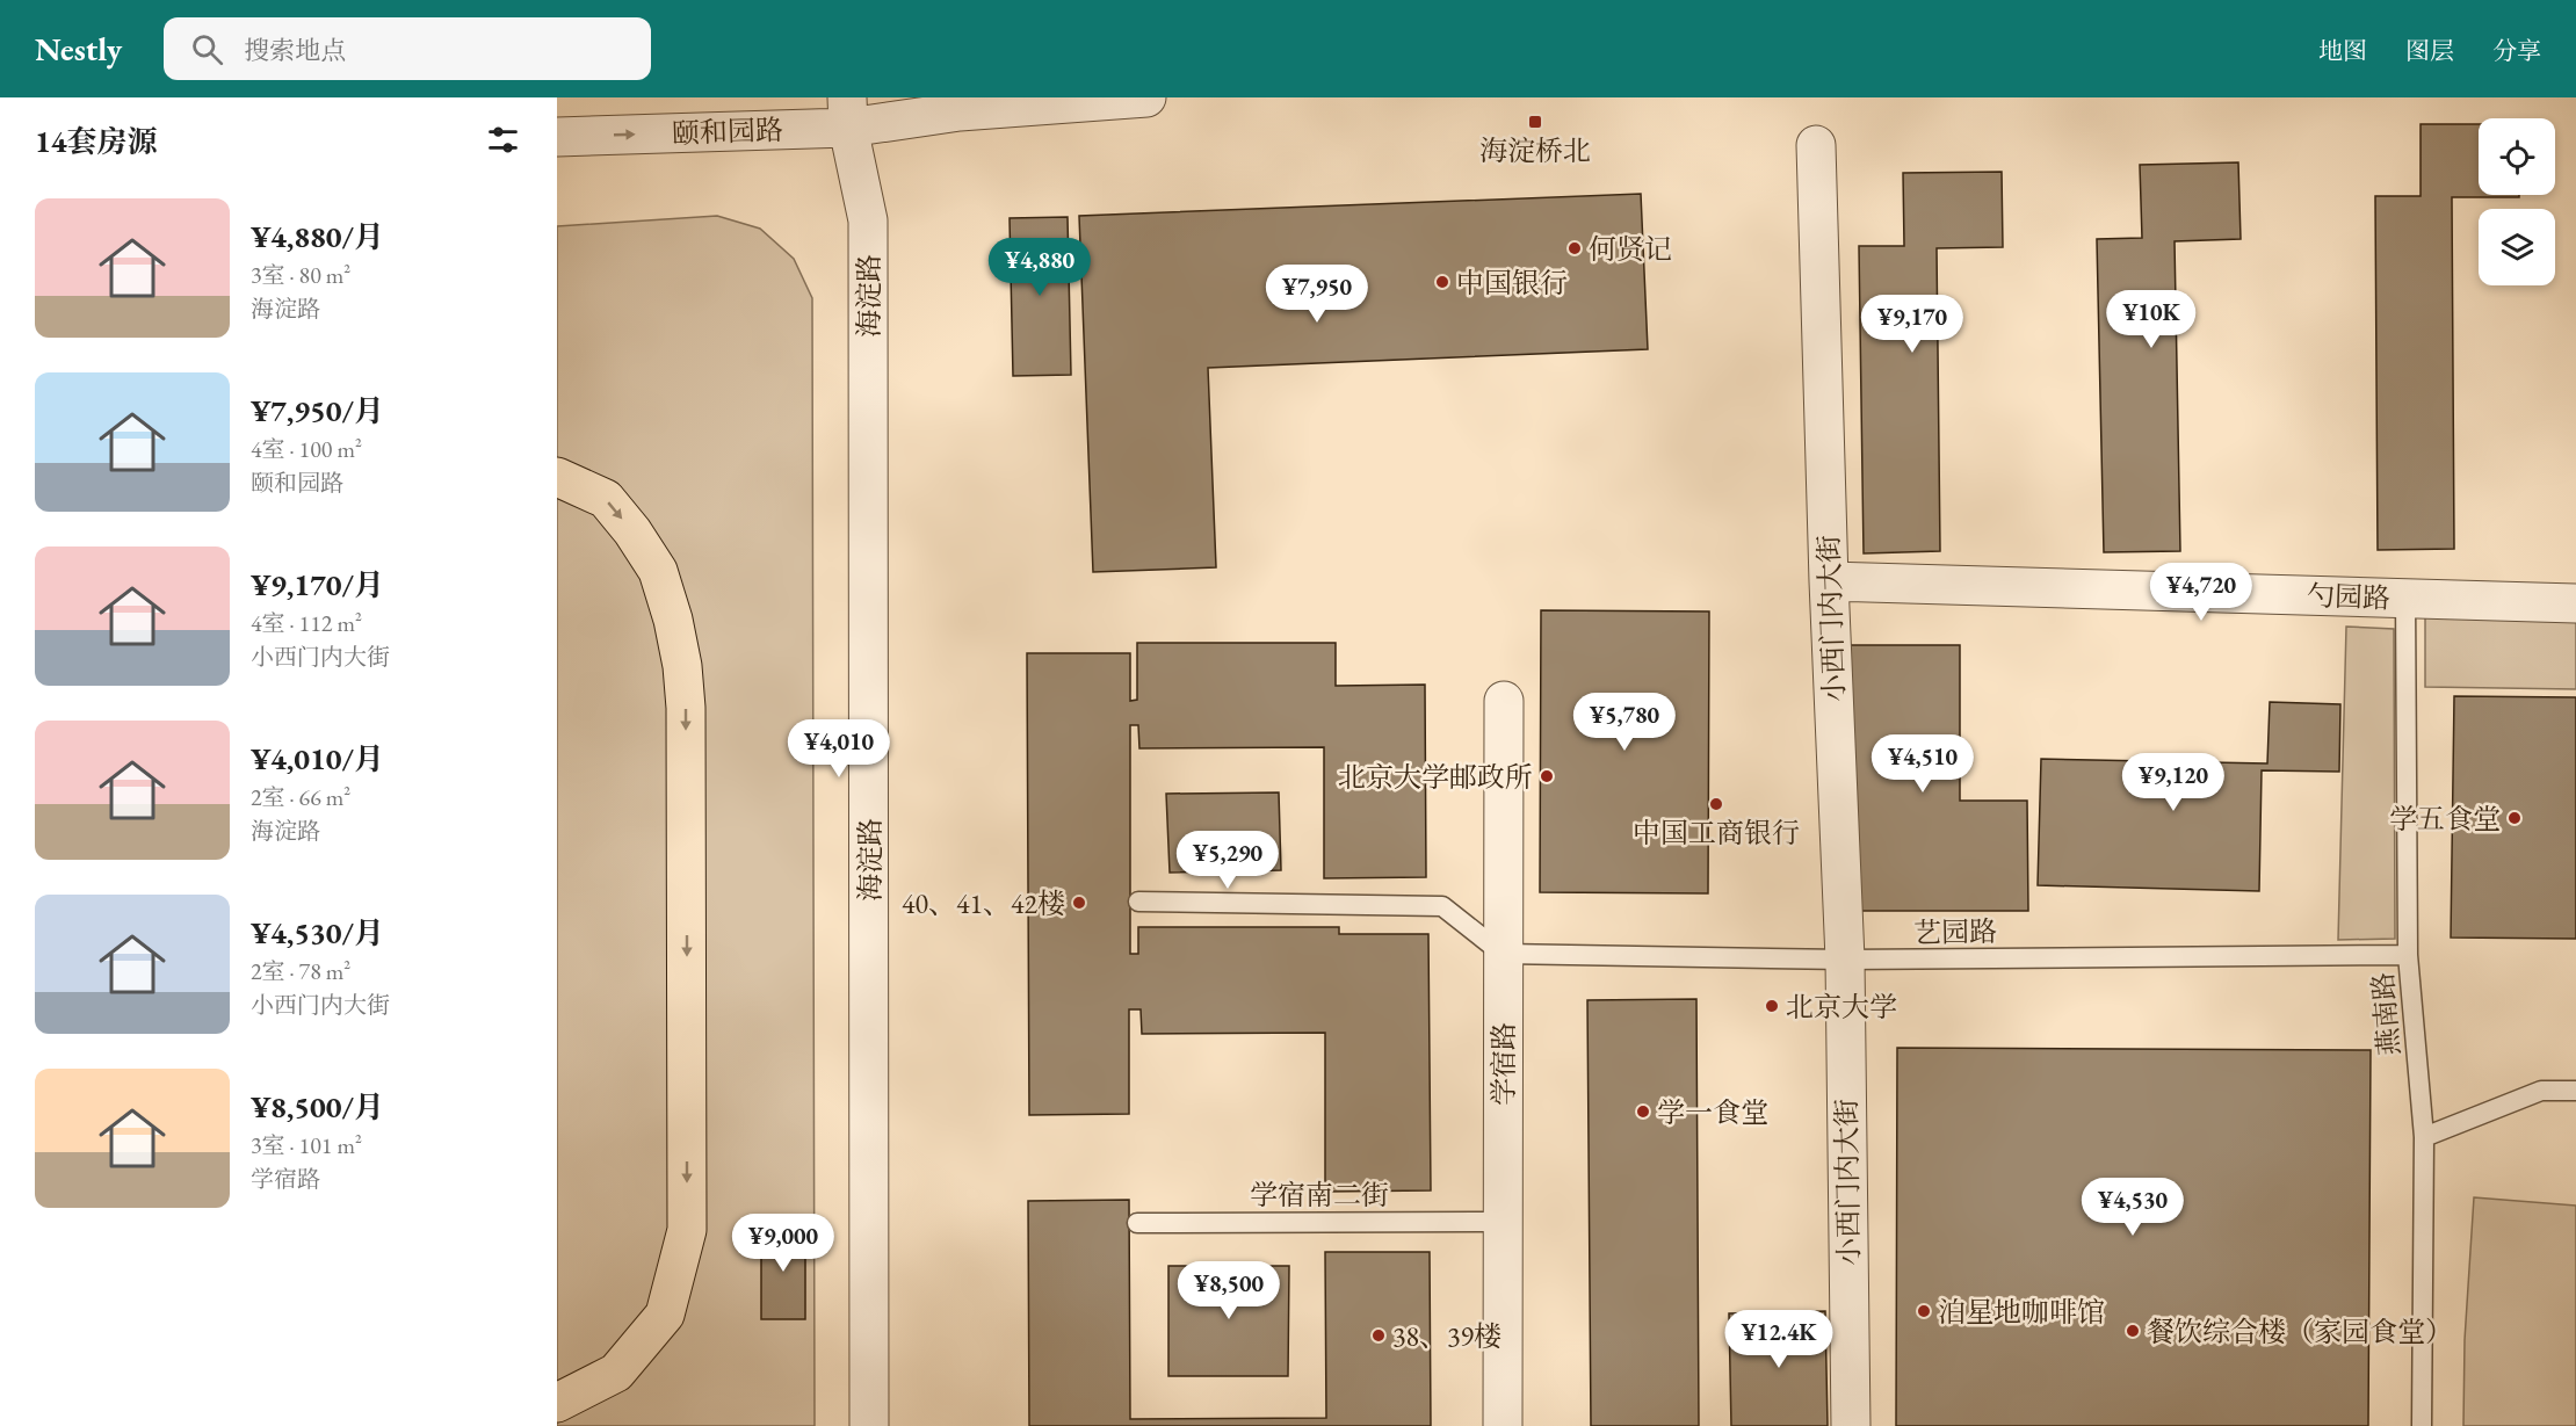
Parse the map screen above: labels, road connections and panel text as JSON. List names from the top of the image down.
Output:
{
  "streets": {
    "street": [
      "颐和园路",
      "海淀路",
      "勺园路",
      "小西门内大街",
      "学宿路"
    ],
    "lane": ["艺园路", "燕南路", "学宿南二街"]
  },
  "crossings": [
    ["颐和园路", "海淀路"],
    ["勺园路", "小西门内大街"],
    ["勺园路", "燕南路"],
    ["小西门内大街", "艺园路"],
    ["艺园路", "燕南路"],
    ["艺园路", "学宿路"],
    ["学宿路", "学宿南二街"]
  ],
  "one_way": ["颐和园路"],
  "places": {
    "transit": ["海淀桥北"],
    "other": [
      "何贤记",
      "中国银行",
      "北京大学邮政所",
      "中国工商银行",
      "学五食堂",
      "40、41、42楼",
      "北京大学",
      "学一食堂",
      "泊星地咖啡馆",
      "餐饮综合楼（家园食堂）",
      "38、39楼"
    ]
  },
  "page": {
    "header": "Nestly",
    "search": "搜索地点",
    "nav": ["地图", "图层", "分享"],
    "heading": "14套房源",
    "list": [
      {
        "name": "¥4,880/月",
        "note": "3室 · 80 m² · 海淀路"
      },
      {
        "name": "¥7,950/月",
        "note": "4室 · 100 m² · 颐和园路"
      },
      {
        "name": "¥9,170/月",
        "note": "4室 · 112 m² · 小西门内大街"
      },
      {
        "name": "¥4,010/月",
        "note": "2室 · 66 m² · 海淀路"
      },
      {
        "name": "¥4,530/月",
        "note": "2室 · 78 m² · 小西门内大街"
      },
      {
        "name": "¥8,500/月",
        "note": "3室 · 101 m² · 学宿路"
      }
    ],
    "price": [
      "¥4,880",
      "¥7,950",
      "¥10K",
      "¥9,170",
      "¥4,720",
      "¥5,780",
      "¥4,010",
      "¥4,510",
      "¥9,120",
      "¥5,290",
      "¥4,530",
      "¥9,000",
      "¥8,500",
      "¥12.4K"
    ]
  }
}
